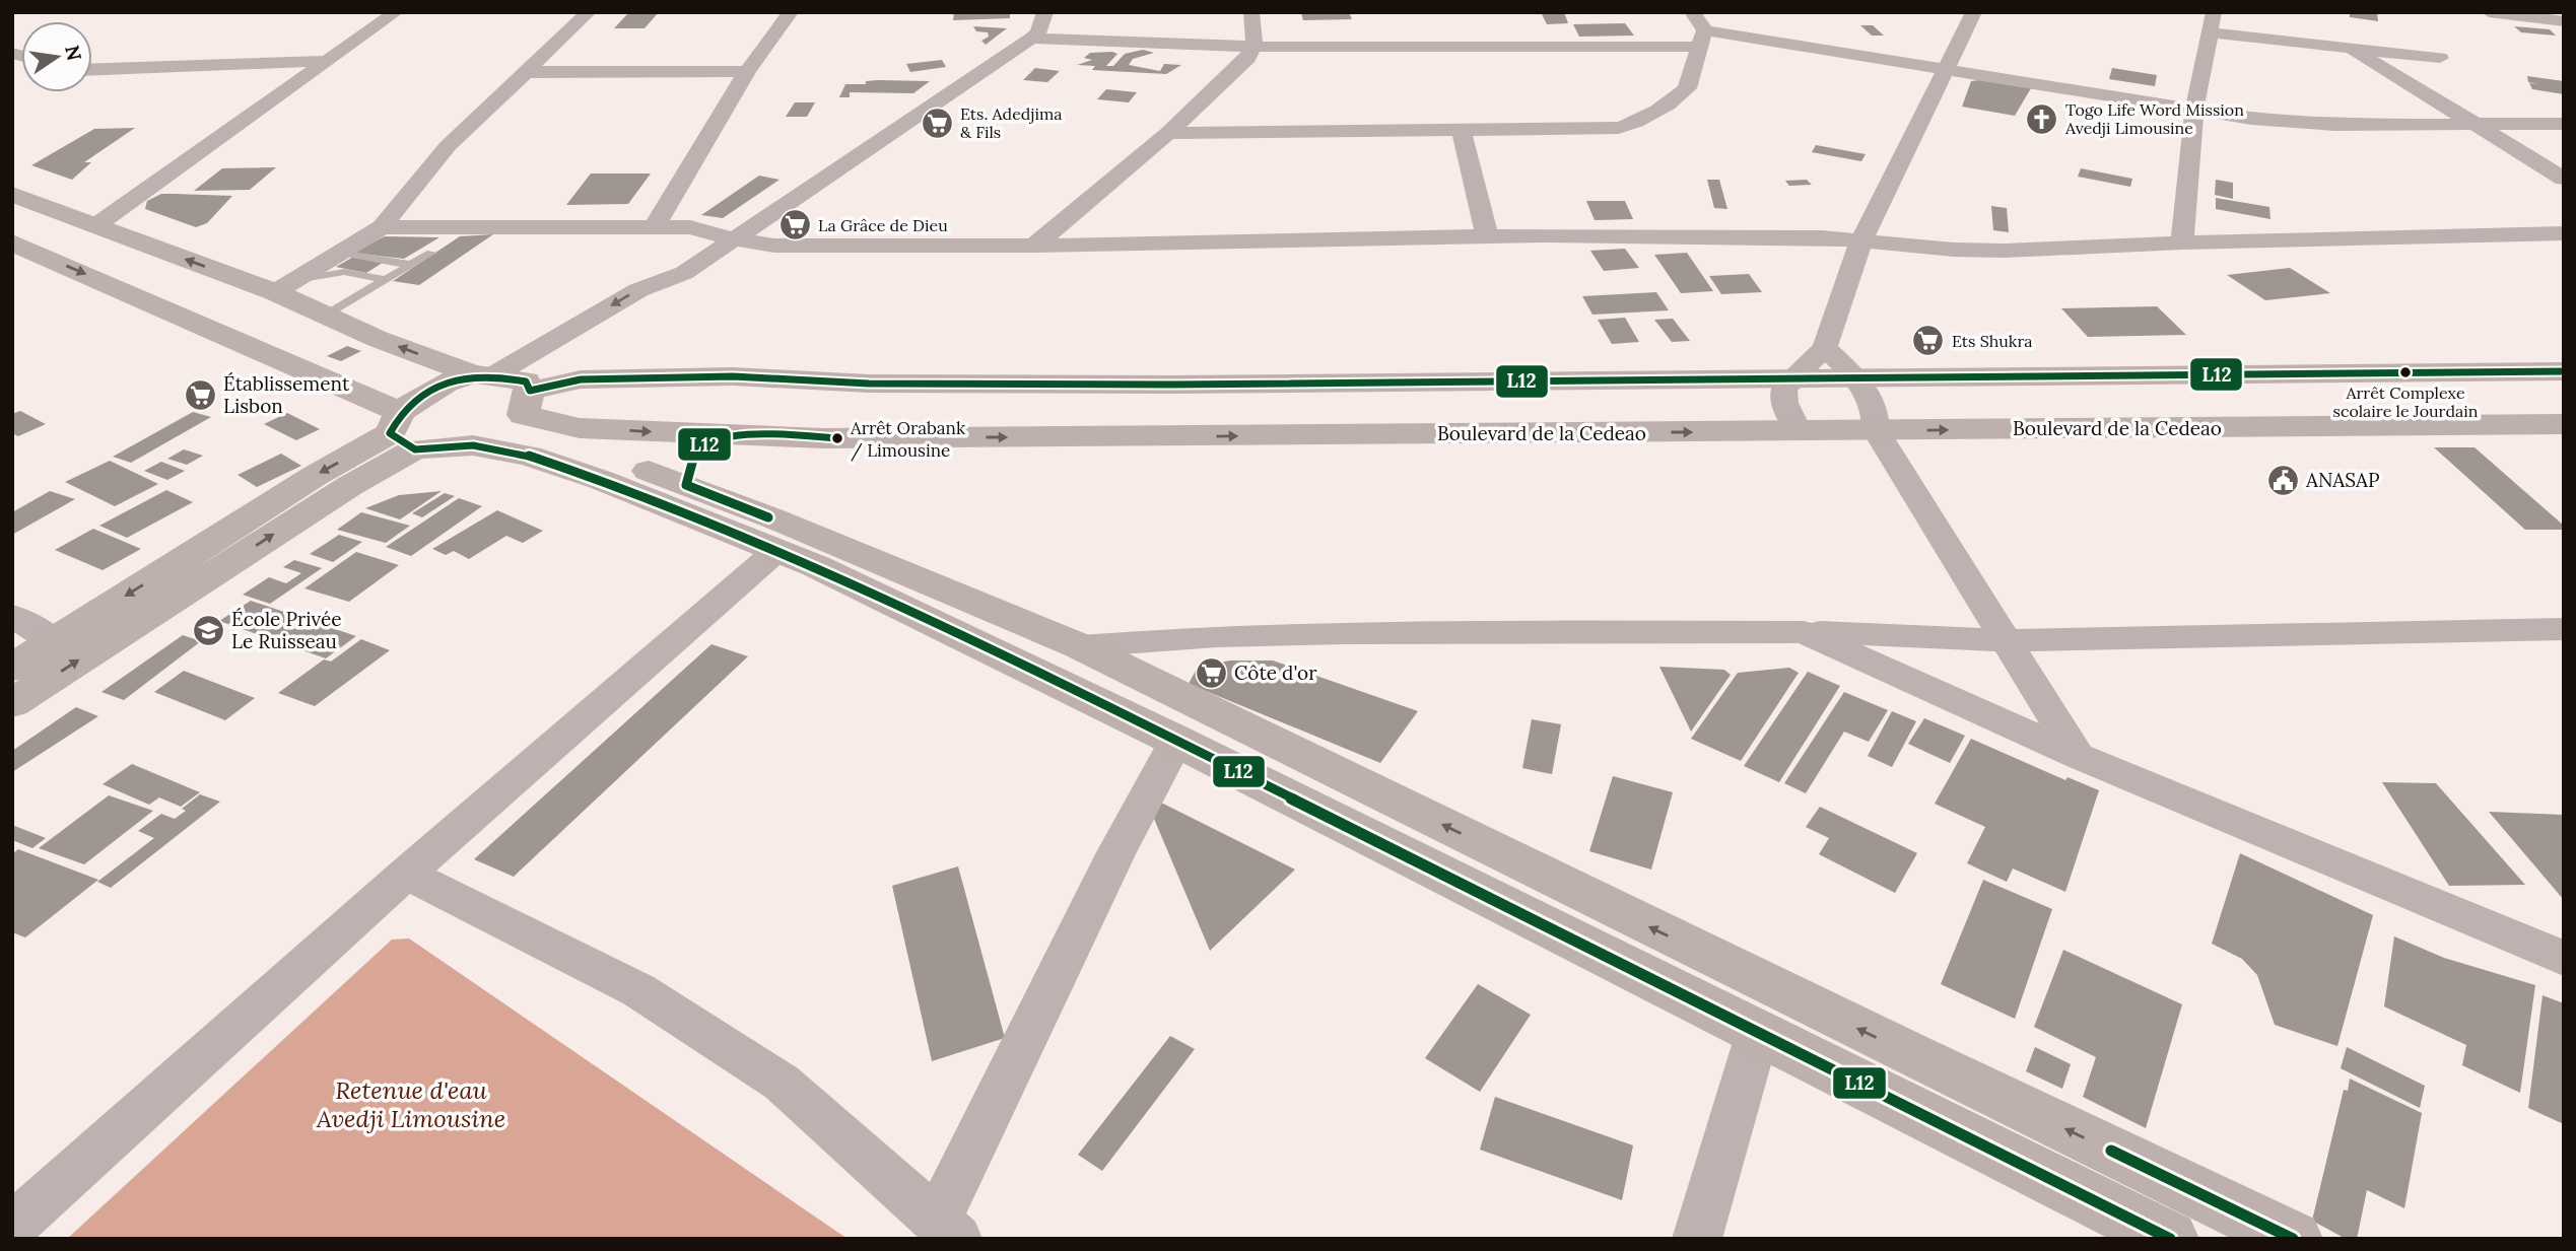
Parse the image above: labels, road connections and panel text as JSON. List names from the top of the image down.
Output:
{
  "streets": {
    "main road": ["Boulevard de la Cedeao"]
  },
  "water": ["Retenue d'eau Avedji Limousine"],
  "places": {
    "church": ["Togo Life Word Mission Avedji Limousine"],
    "supermarket": [
      "Ets. Adedjima & Fils",
      "La Grâce de Dieu",
      "Ets Shukra",
      "Établissement Lisbon",
      "Côte d'or"
    ],
    "other": ["Arrêt Complexe scolaire le Jourdain", "Arrêt Orabank / Limousine"],
    "public building": ["ANASAP"],
    "school or university": ["École Privée Le Ruisseau"]
  },
  "lines": ["transit line L12"],
  "north": "right"
}
